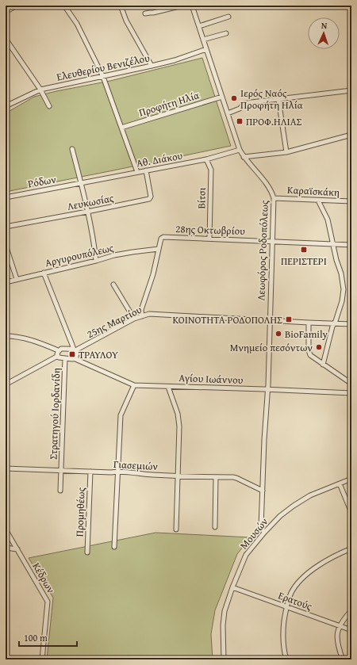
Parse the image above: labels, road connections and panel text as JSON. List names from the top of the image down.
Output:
{
  "streets": {
    "street": [
      "Ελευθερίου Βενιζέλου",
      "Προφήτη Ηλία",
      "Αθ. Διάκου",
      "Ρόδων",
      "Καραϊσκάκη",
      "Βίτσι",
      "Λευκωσίας",
      "28ης Οκτωβρίου",
      "Λεωφόρος Ροδοπόλεως",
      "Αργυρουπόλεως",
      "25ης Μαρτίου",
      "Αγίου Ιωάννου",
      "Στρατηγού Ιορδανίδη",
      "Γιασεμιών",
      "Προμηθέως",
      "Μουσών",
      "Κέδρων",
      "Ερατούς"
    ]
  },
  "crossings": [
    ["Ελευθερίου Βενιζέλου", "Λεωφόρος Ροδοπόλεως"],
    ["Προφήτη Ηλία", "Λεωφόρος Ροδοπόλεως"],
    ["Αθ. Διάκου", "Ρόδων"],
    ["Αθ. Διάκου", "Βίτσι"],
    ["Αθ. Διάκου", "Λευκωσίας"],
    ["Αθ. Διάκου", "Λεωφόρος Ροδοπόλεως"],
    ["Καραϊσκάκη", "Λεωφόρος Ροδοπόλεως"],
    ["Βίτσι", "28ης Οκτωβρίου"],
    ["28ης Οκτωβρίου", "Λεωφόρος Ροδοπόλεως"],
    ["28ης Οκτωβρίου", "Αργυρουπόλεως"],
    ["Λεωφόρος Ροδοπόλεως", "25ης Μαρτίου"],
    ["Λεωφόρος Ροδοπόλεως", "Αγίου Ιωάννου"],
    ["Λεωφόρος Ροδοπόλεως", "Γιασεμιών"],
    ["Λεωφόρος Ροδοπόλεως", "Μουσών"],
    ["Αγίου Ιωάννου", "Στρατηγού Ιορδανίδη"],
    ["Στρατηγού Ιορδανίδη", "Γιασεμιών"],
    ["Γιασεμιών", "Προμηθέως"],
    ["Μουσών", "Ερατούς"]
  ],
  "places": {
    "other": ["Ιερός Ναός Προφήτη Ηλία", "BioFamily", "Μνημείο πεσόντων"],
    "transit": [
      "ΠΡΟΦ.ΗΛΙΑΣ",
      "ΠΕΡΙΣΤΕΡΙ",
      "ΚΟΙΝΟΤΗΤΑ ΡΟΔΟΠΟΛΗΣ",
      "ΤΡΑΥΛΟΥ"
    ]
  },
  "scale_bar": "100 m",
  "north": "top"
}
